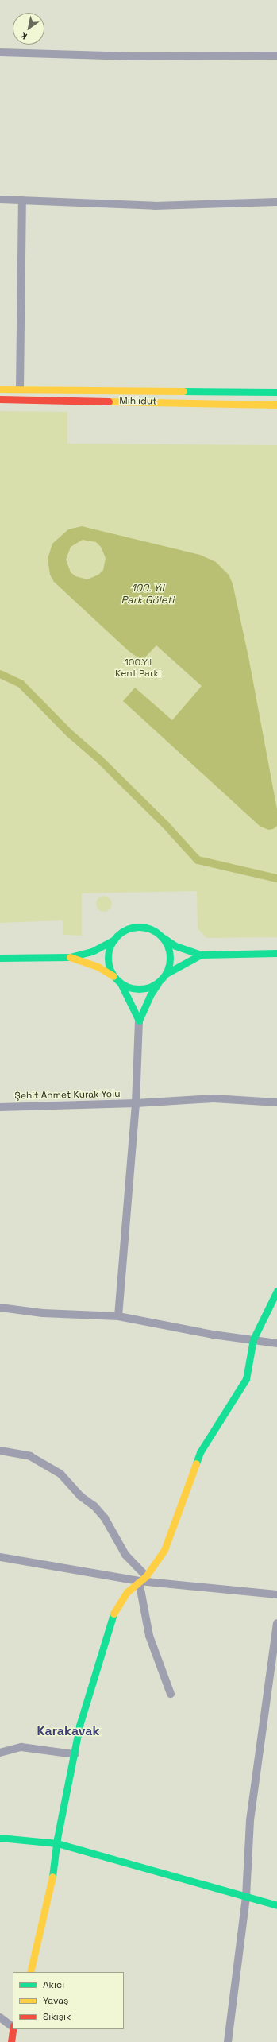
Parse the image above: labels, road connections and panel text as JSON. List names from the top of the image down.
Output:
{
  "streets": {
    "street": ["Mıhlıdut", "Şehit Ahmet Kurak Yolu"]
  },
  "districts": ["Karakavak"],
  "water": ["100. Yıl Park Göleti"],
  "parks": ["100.Yıl Kent Parkı"],
  "legend": ["Akıcı", "Yavaş", "Sıkışık"],
  "north": "bottom left"
}
